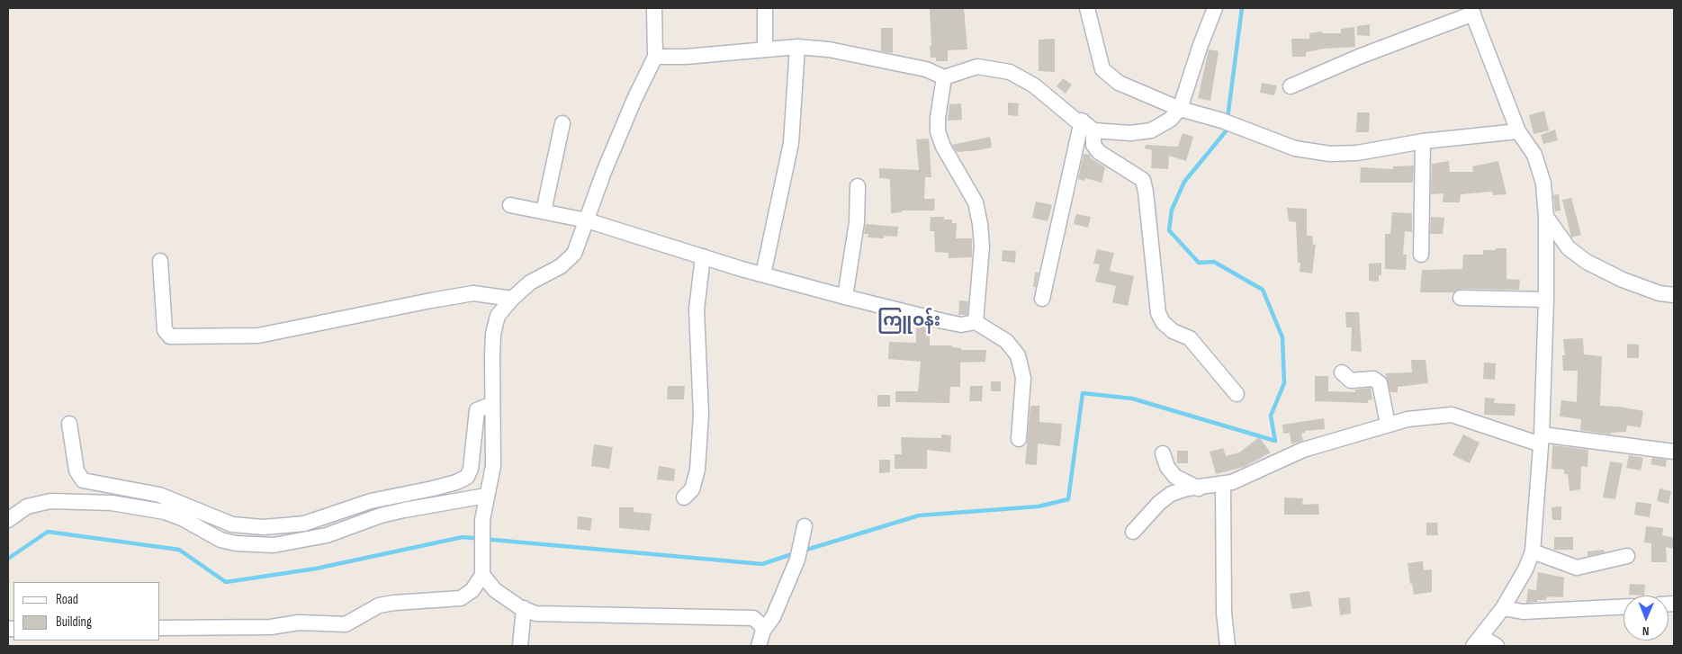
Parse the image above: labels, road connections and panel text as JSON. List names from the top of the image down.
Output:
{
  "districts": ["ကြူဝန်း"],
  "legend": ["Road", "Building"],
  "north": "bottom"
}
